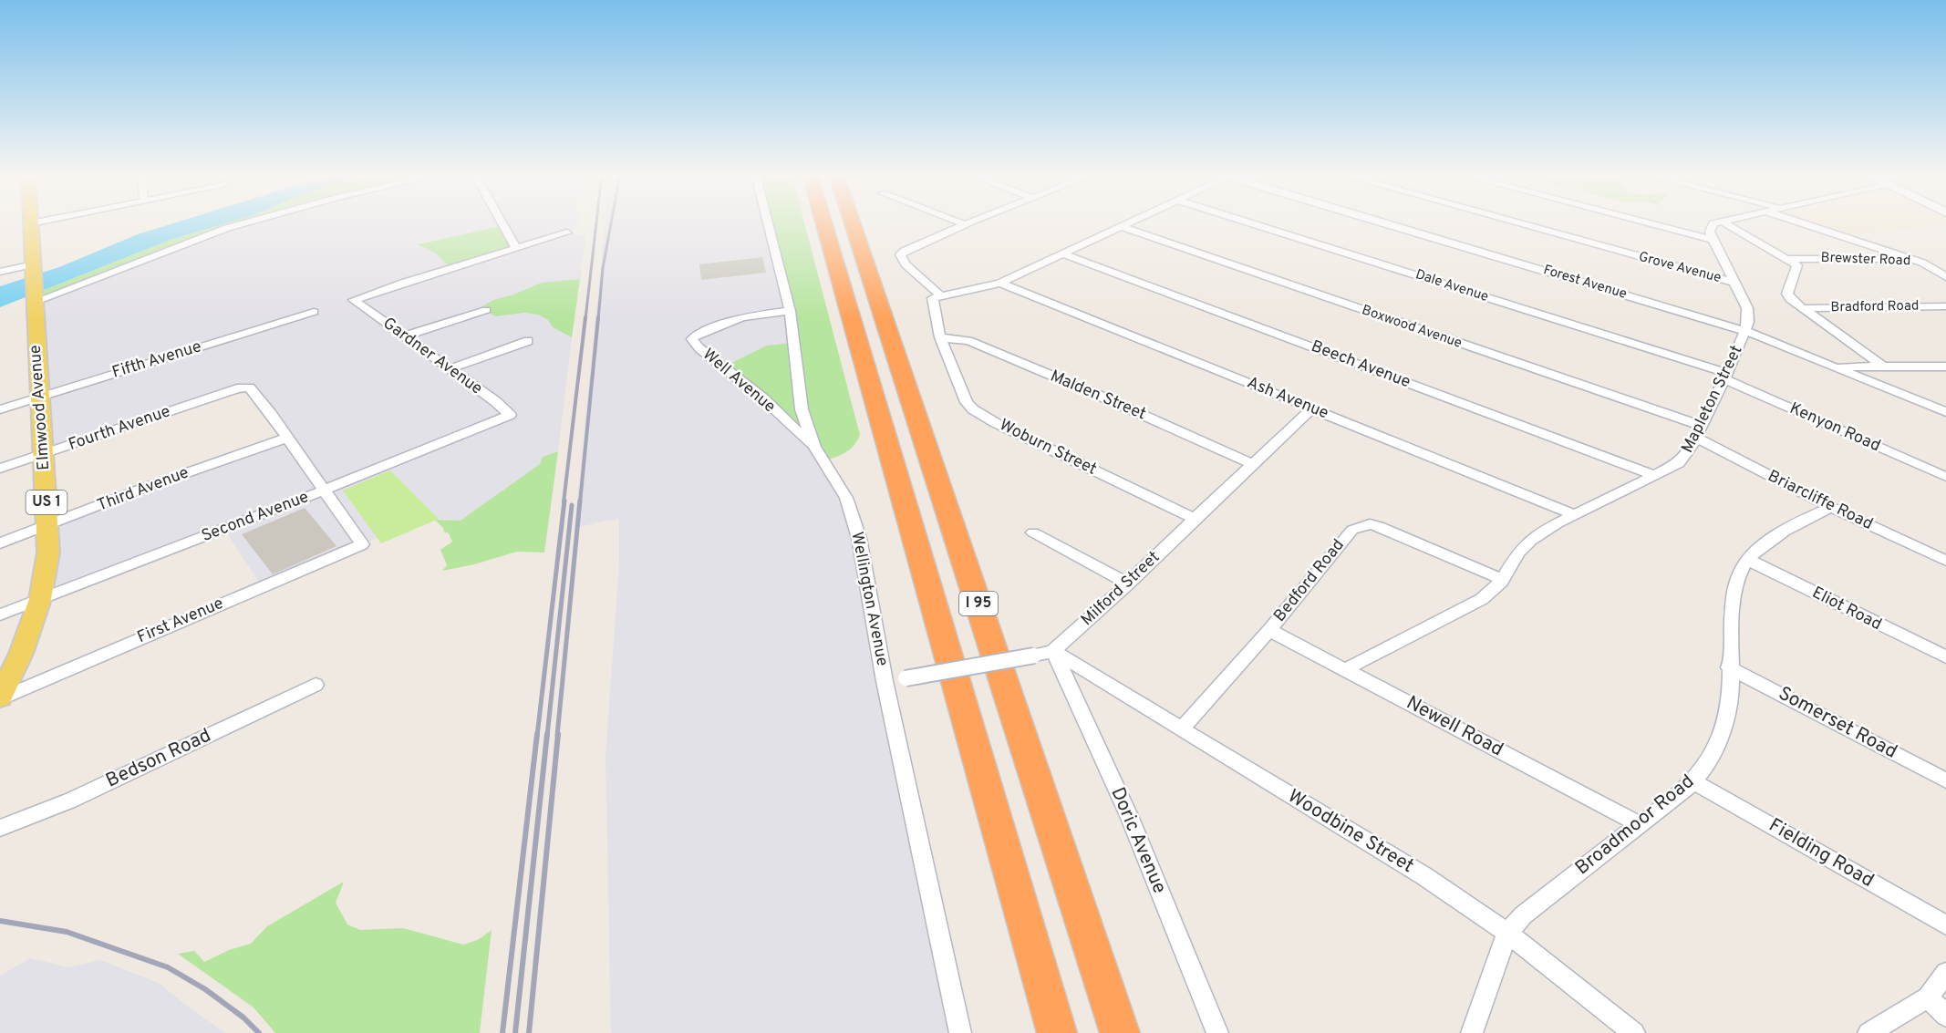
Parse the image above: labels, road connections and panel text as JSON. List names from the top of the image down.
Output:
{
  "streets": {
    "highway": ["I 95"],
    "main road": ["Elmwood Avenue", "US 1"],
    "street": [
      "Brewster Road",
      "Grove Avenue",
      "Forest Avenue",
      "Dale Avenue",
      "Bradford Road",
      "Boxwood Avenue",
      "Gardner Avenue",
      "Fifth Avenue",
      "Beech Avenue",
      "Well Avenue",
      "Malden Street",
      "Ash Avenue",
      "Mapleton Street",
      "Kenyon Road",
      "Fourth Avenue",
      "Woburn Street",
      "Third Avenue",
      "Briarcliffe Road",
      "Second Avenue",
      "Bedford Road",
      "Milford Street",
      "Wellington Avenue",
      "Eliot Road",
      "First Avenue",
      "Somerset Road",
      "Newell Road",
      "Bedson Road",
      "Broadmoor Road",
      "Woodbine Street",
      "Doric Avenue",
      "Fielding Road"
    ]
  },
  "crossings": [
    ["Grove Avenue", "Mapleton Street"],
    ["Forest Avenue", "Mapleton Street"],
    ["Dale Avenue", "Mapleton Street"],
    ["Dale Avenue", "Kenyon Road"],
    ["Boxwood Avenue", "Mapleton Street"],
    ["Boxwood Avenue", "Briarcliffe Road"],
    ["Gardner Avenue", "Second Avenue"],
    ["Fifth Avenue", "Elmwood Avenue"],
    ["Beech Avenue", "Mapleton Street"],
    ["Well Avenue", "Wellington Avenue"],
    ["Malden Street", "Woburn Street"],
    ["Malden Street", "Milford Street"],
    ["Ash Avenue", "Mapleton Street"],
    ["Ash Avenue", "Milford Street"],
    ["Mapleton Street", "Kenyon Road"],
    ["Mapleton Street", "Briarcliffe Road"],
    ["Mapleton Street", "Bedford Road"],
    ["Mapleton Street", "Newell Road"],
    ["Elmwood Avenue", "Fourth Avenue"],
    ["Elmwood Avenue", "Third Avenue"],
    ["Elmwood Avenue", "Second Avenue"],
    ["Elmwood Avenue", "First Avenue"],
    ["Fourth Avenue", "Third Avenue"],
    ["Woburn Street", "Milford Street"],
    ["Briarcliffe Road", "Broadmoor Road"],
    ["Second Avenue", "First Avenue"],
    ["Bedford Road", "Newell Road"],
    ["Bedford Road", "Woodbine Street"],
    ["Milford Street", "Wellington Avenue"],
    ["Milford Street", "Woodbine Street"],
    ["Milford Street", "Doric Avenue"],
    ["Eliot Road", "Broadmoor Road"],
    ["Somerset Road", "Broadmoor Road"],
    ["Newell Road", "Broadmoor Road"],
    ["Broadmoor Road", "Woodbine Street"],
    ["Broadmoor Road", "Fielding Road"],
    ["Woodbine Street", "Doric Avenue"]
  ]
}
